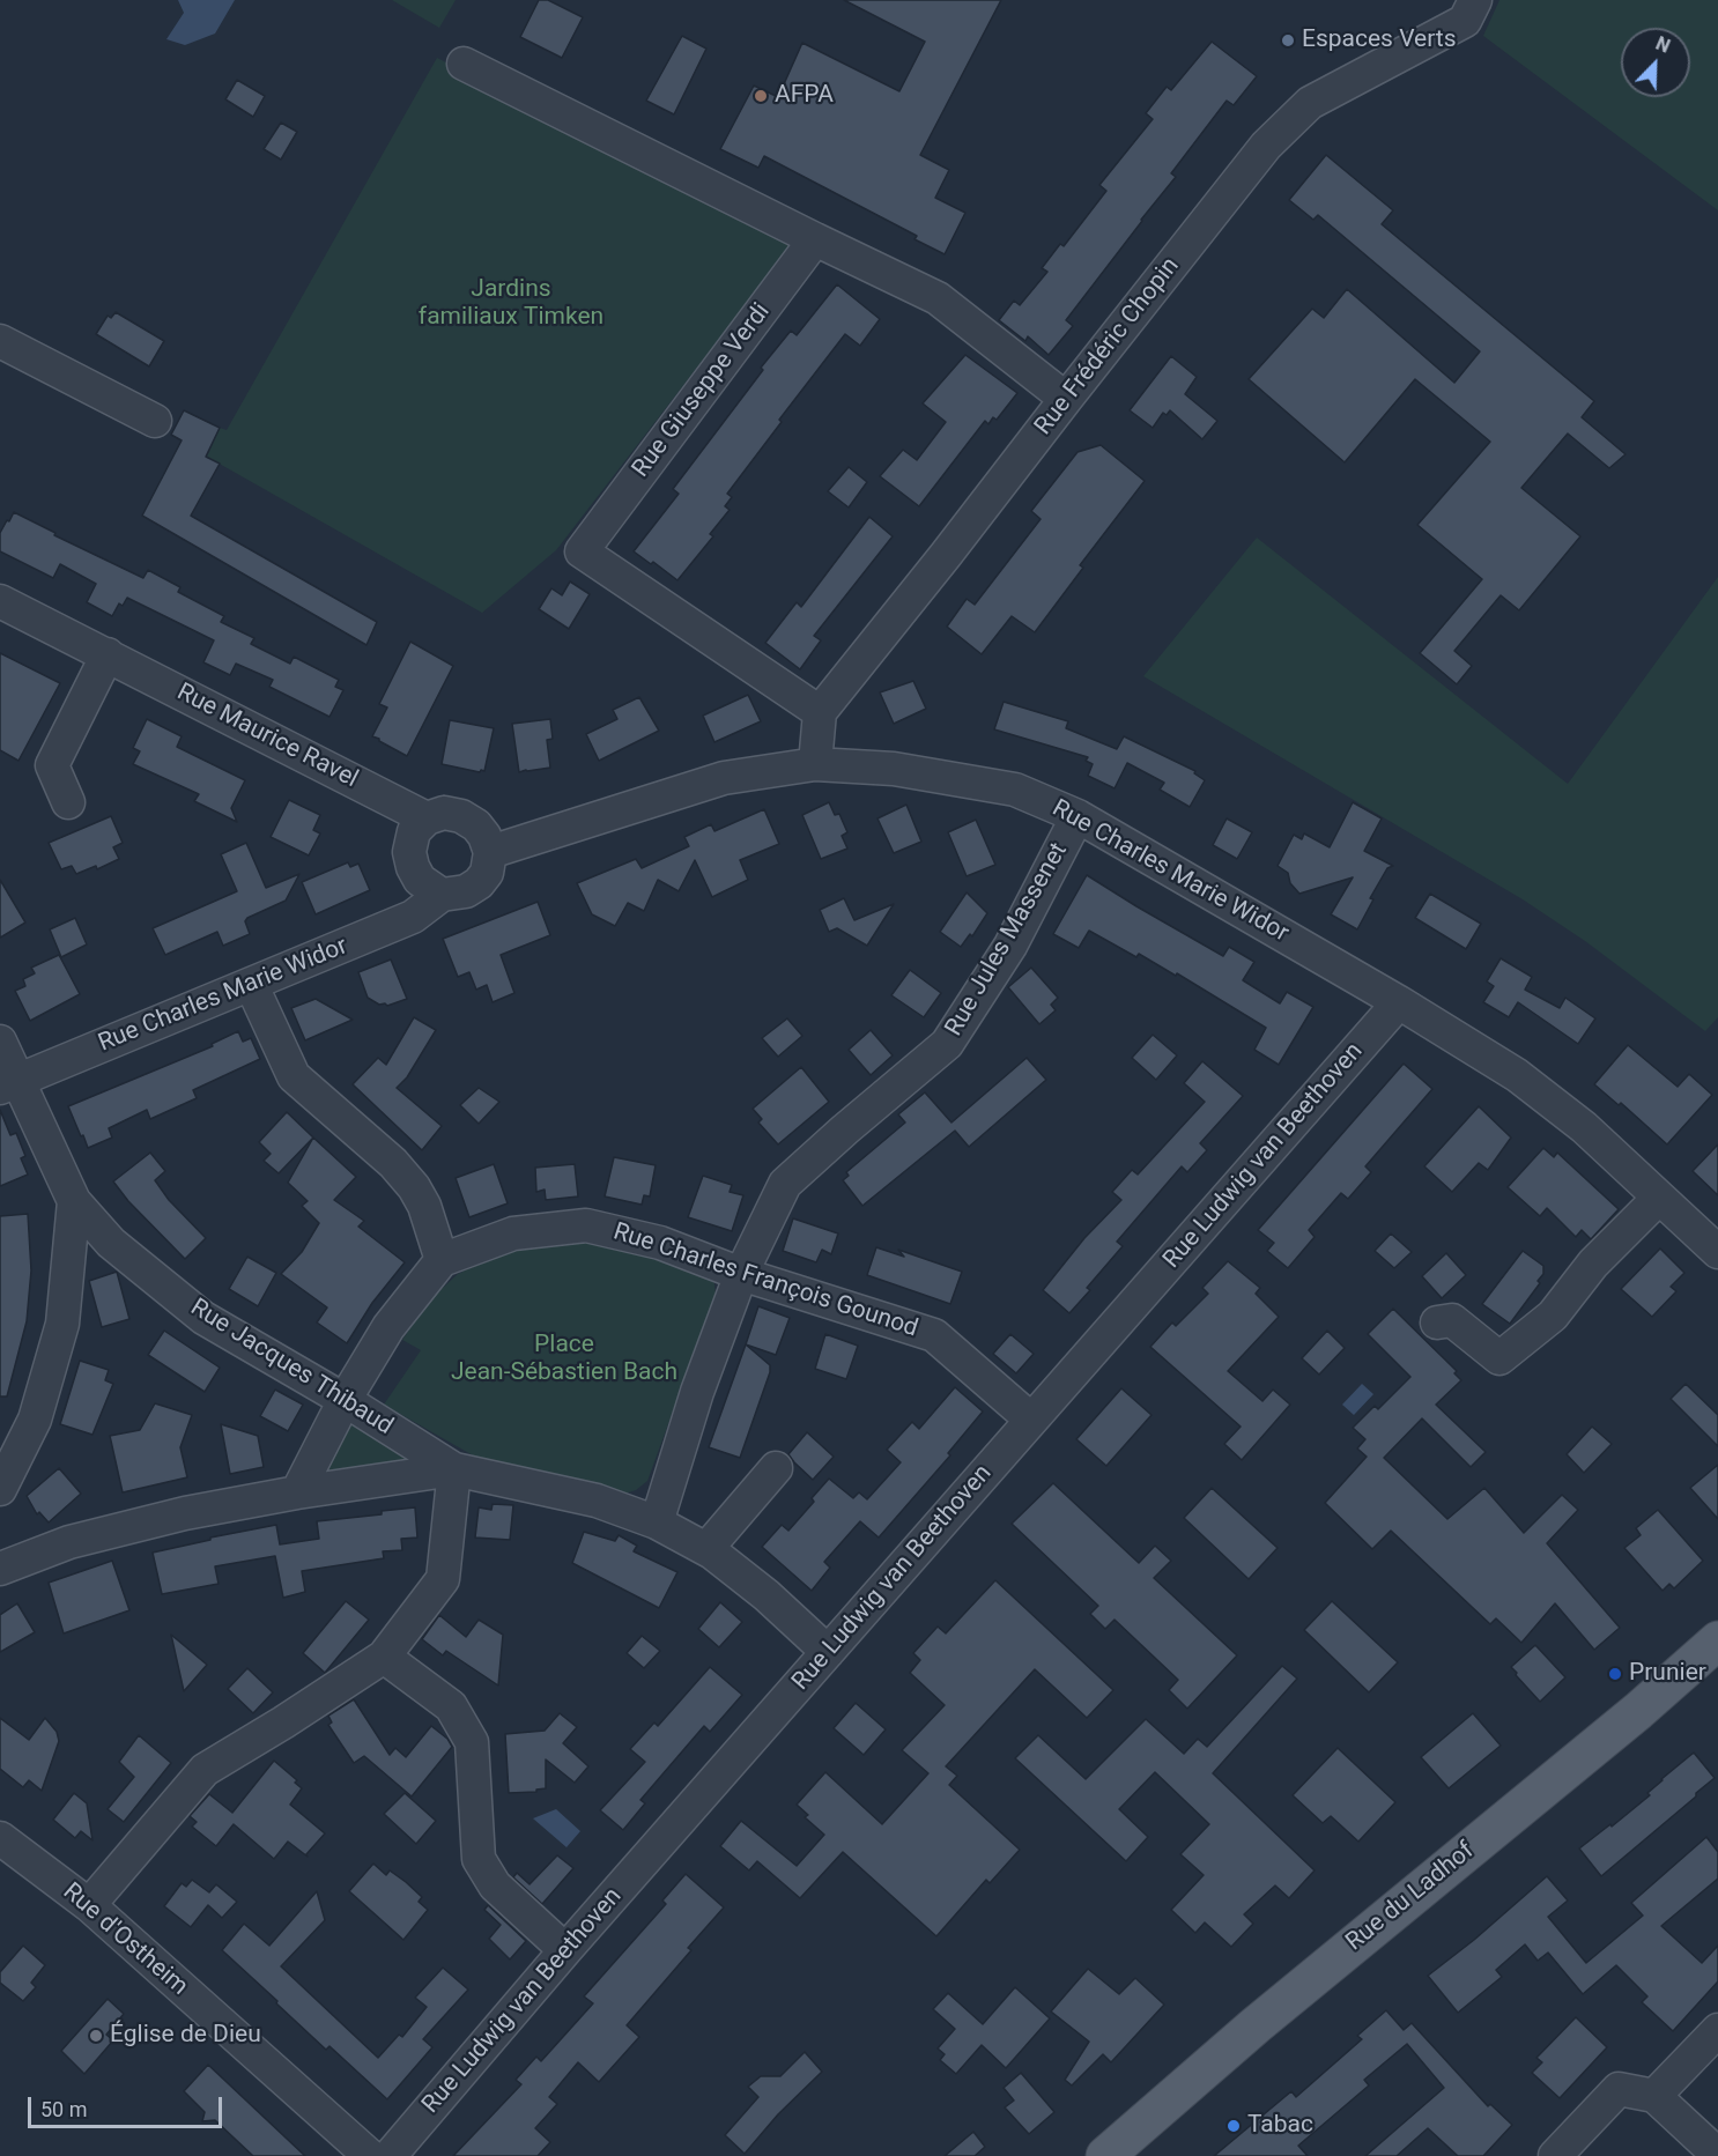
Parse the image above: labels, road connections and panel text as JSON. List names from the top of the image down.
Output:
{
  "streets": {
    "main road": ["Rue du Ladhof"],
    "street": [
      "Rue Frédéric Chopin",
      "Rue Giuseppe Verdi",
      "Rue Maurice Ravel",
      "Rue Charles Marie Widor",
      "Rue Jules Massenet",
      "Rue Ludwig van Beethoven",
      "Rue Charles François Gounod",
      "Rue Jacques Thibaud",
      "Rue d'Ostheim"
    ]
  },
  "crossings": [
    ["Rue Frédéric Chopin", "Rue Giuseppe Verdi"],
    ["Rue Maurice Ravel", "Rue Charles Marie Widor"],
    ["Rue Charles Marie Widor", "Rue Jules Massenet"],
    ["Rue Charles Marie Widor", "Rue Ludwig van Beethoven"],
    ["Rue Jules Massenet", "Rue Charles François Gounod"],
    ["Rue Ludwig van Beethoven", "Rue Charles François Gounod"]
  ],
  "parks": ["Jardins familiaux Timken", "Place Jean-Sébastien Bach"],
  "places": [
    "Espaces Verts",
    "AFPA",
    "Prunier",
    "Église de Dieu",
    "Tabac"
  ],
  "scale_bar": "50 m",
  "north": "top right"
}
